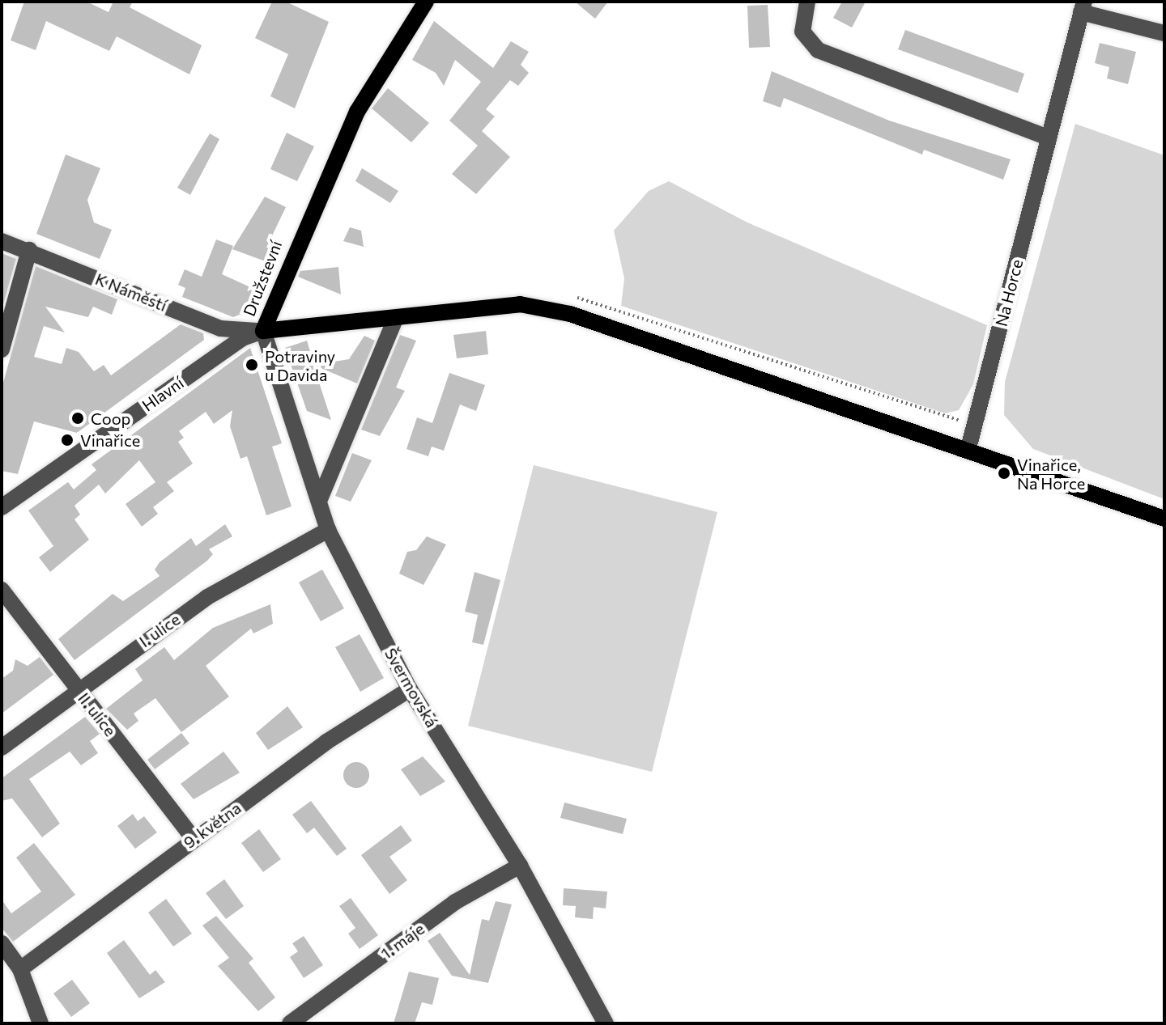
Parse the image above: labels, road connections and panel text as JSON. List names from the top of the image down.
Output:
{
  "streets": {
    "main road": ["Družstevní"],
    "street": [
      "K Náměstí",
      "Na Horce",
      "Hlavní",
      "I. ulice",
      "Švermovská",
      "II. ulice",
      "9. května",
      "1. máje"
    ]
  },
  "crossings": [
    ["Družstevní", "K Náměstí"],
    ["Družstevní", "Na Horce"],
    ["Družstevní", "Hlavní"],
    ["Družstevní", "Švermovská"],
    ["K Náměstí", "Hlavní"],
    ["K Náměstí", "Švermovská"],
    ["Hlavní", "Švermovská"],
    ["I. ulice", "Švermovská"],
    ["I. ulice", "II. ulice"],
    ["Švermovská", "9. května"],
    ["Švermovská", "1. máje"],
    ["II. ulice", "9. května"]
  ],
  "places": [
    "Potraviny u Davida",
    "Coop",
    "Vinařice",
    "Vinařice, Na Horce"
  ]
}
